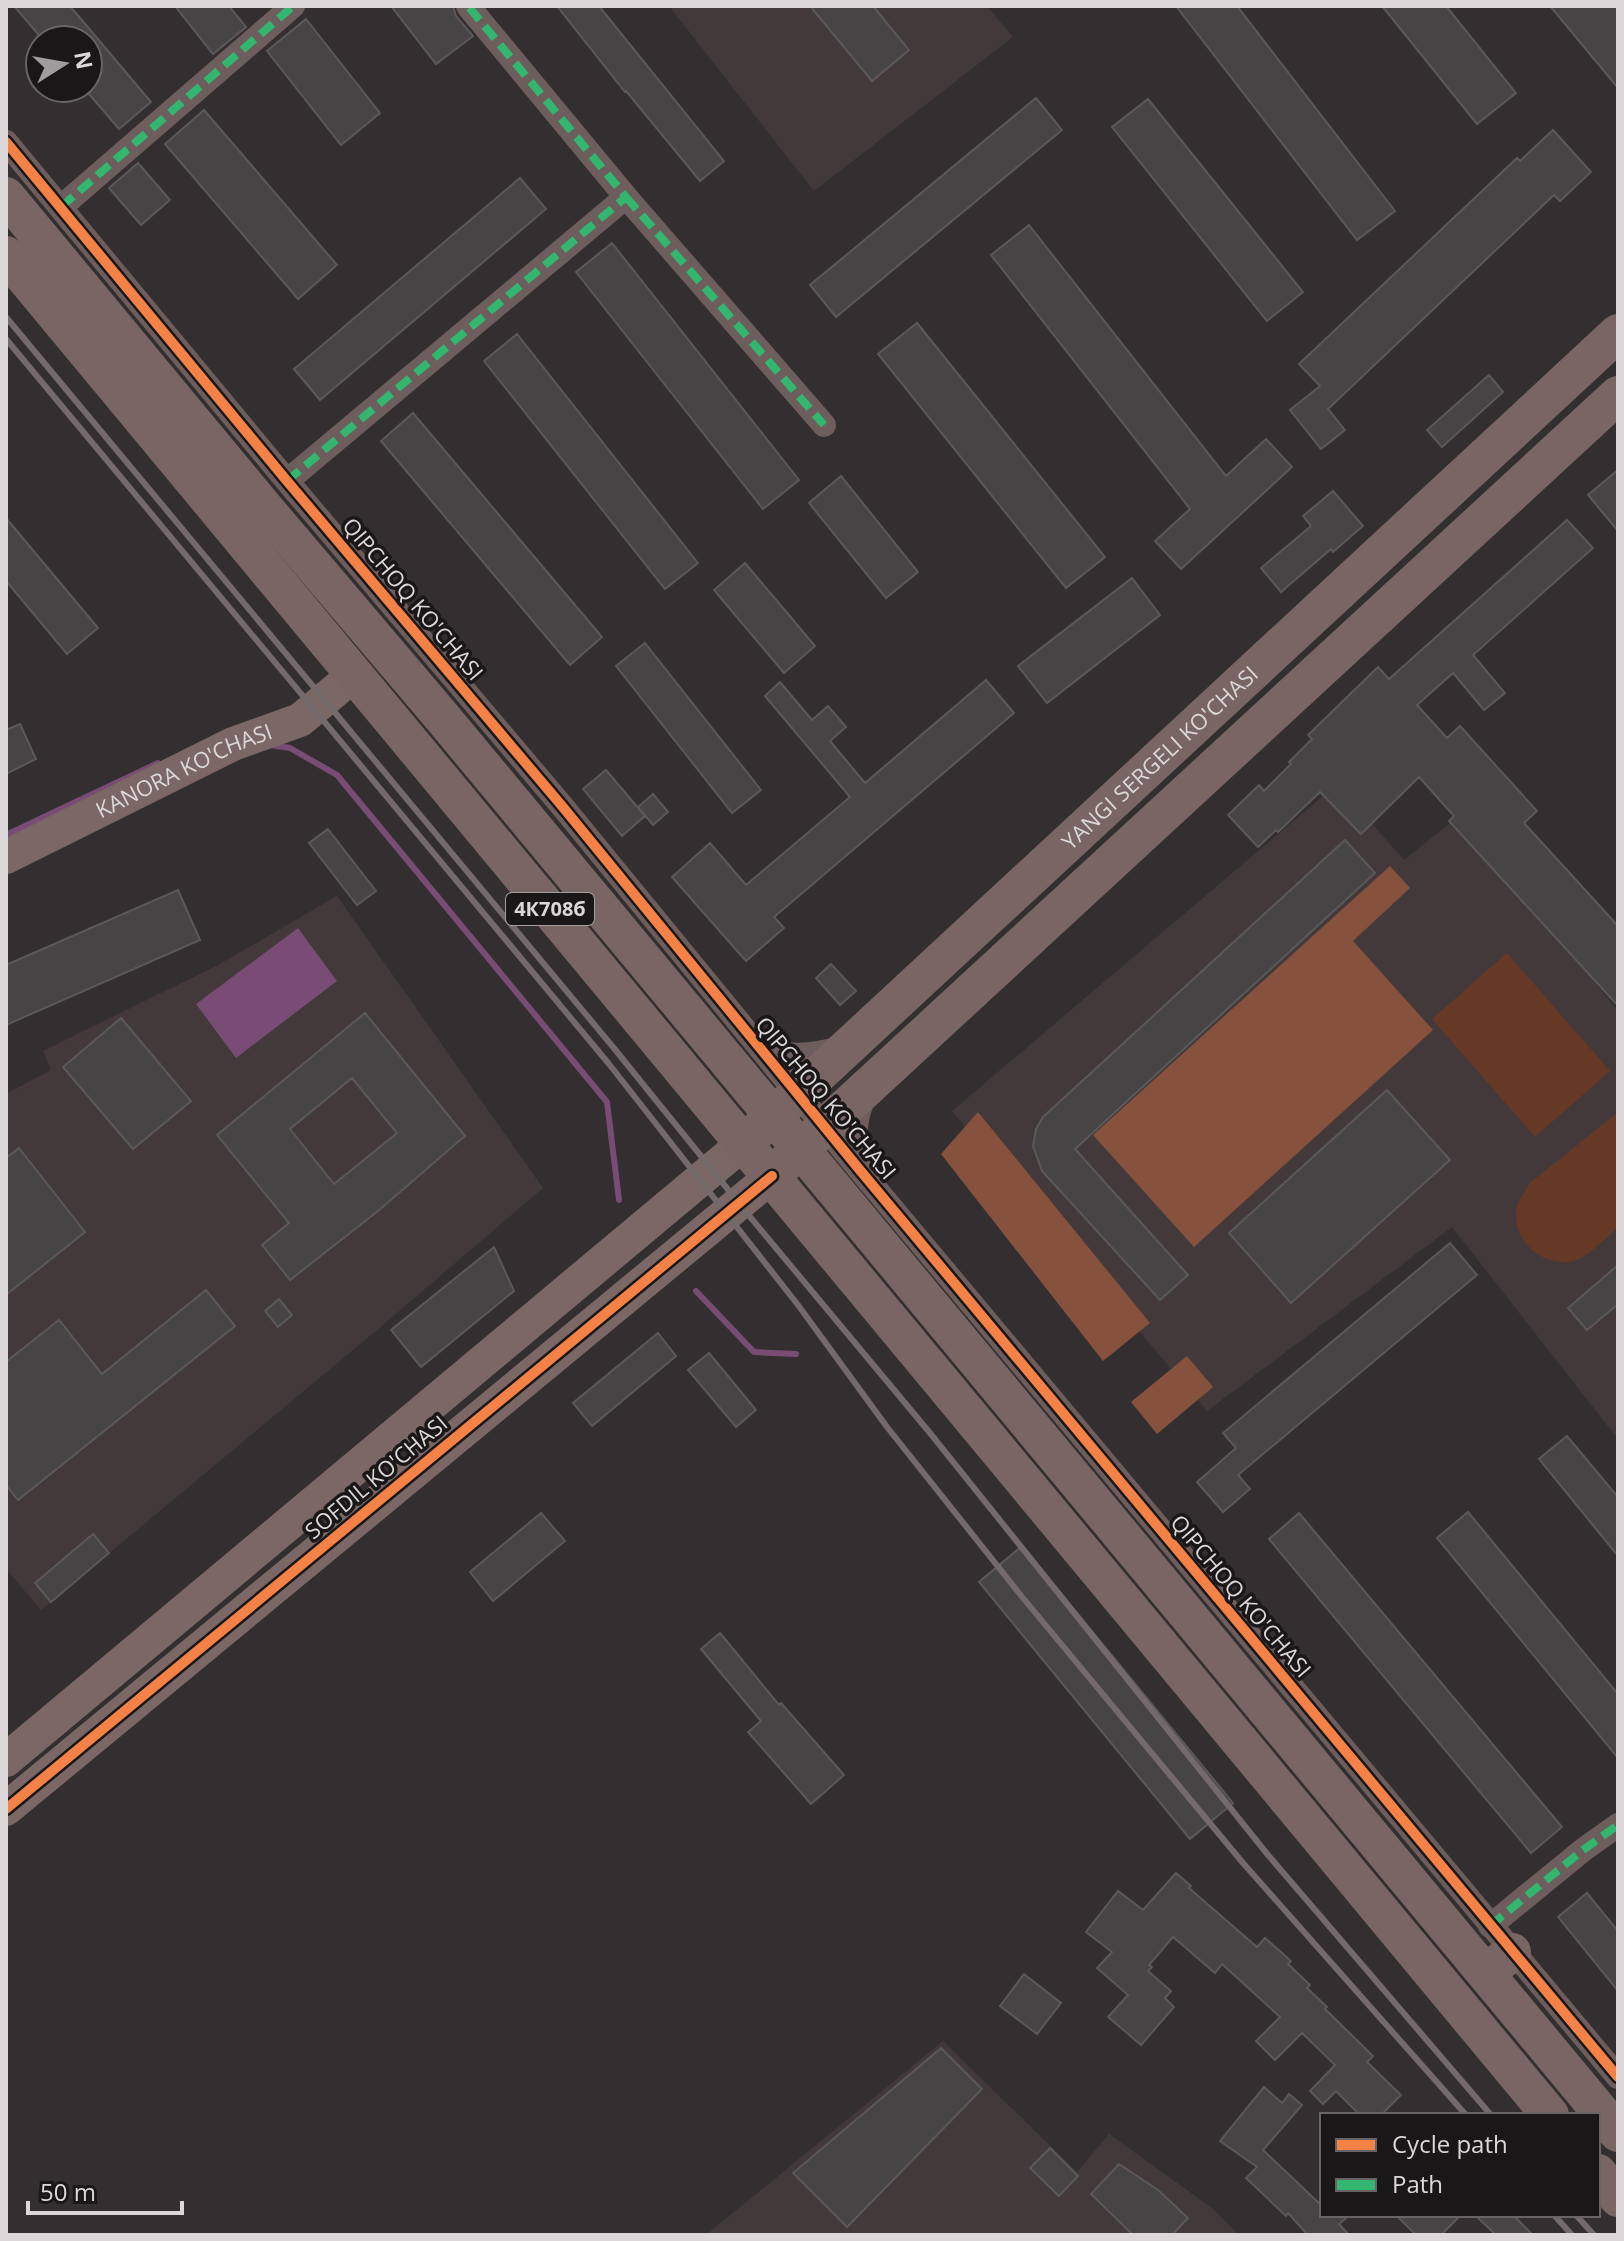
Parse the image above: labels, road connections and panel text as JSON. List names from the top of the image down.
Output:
{
  "streets": {
    "main road": ["QIPCHOQ KO'CHASI", "YANGI SERGELI KO'CHASI", "4К708б"],
    "street": ["KANORA KO'CHASI", "SOFDIL KO'CHASI"]
  },
  "crossings": [
    ["QIPCHOQ KO'CHASI", "YANGI SERGELI KO'CHASI"],
    ["YANGI SERGELI KO'CHASI", "4К708б"],
    ["YANGI SERGELI KO'CHASI", "SOFDIL KO'CHASI"],
    ["KANORA KO'CHASI", "4К708б"],
    ["4К708б", "SOFDIL KO'CHASI"]
  ],
  "legend": ["Cycle path", "Path"],
  "scale_bar": "50 m",
  "north": "right"
}
